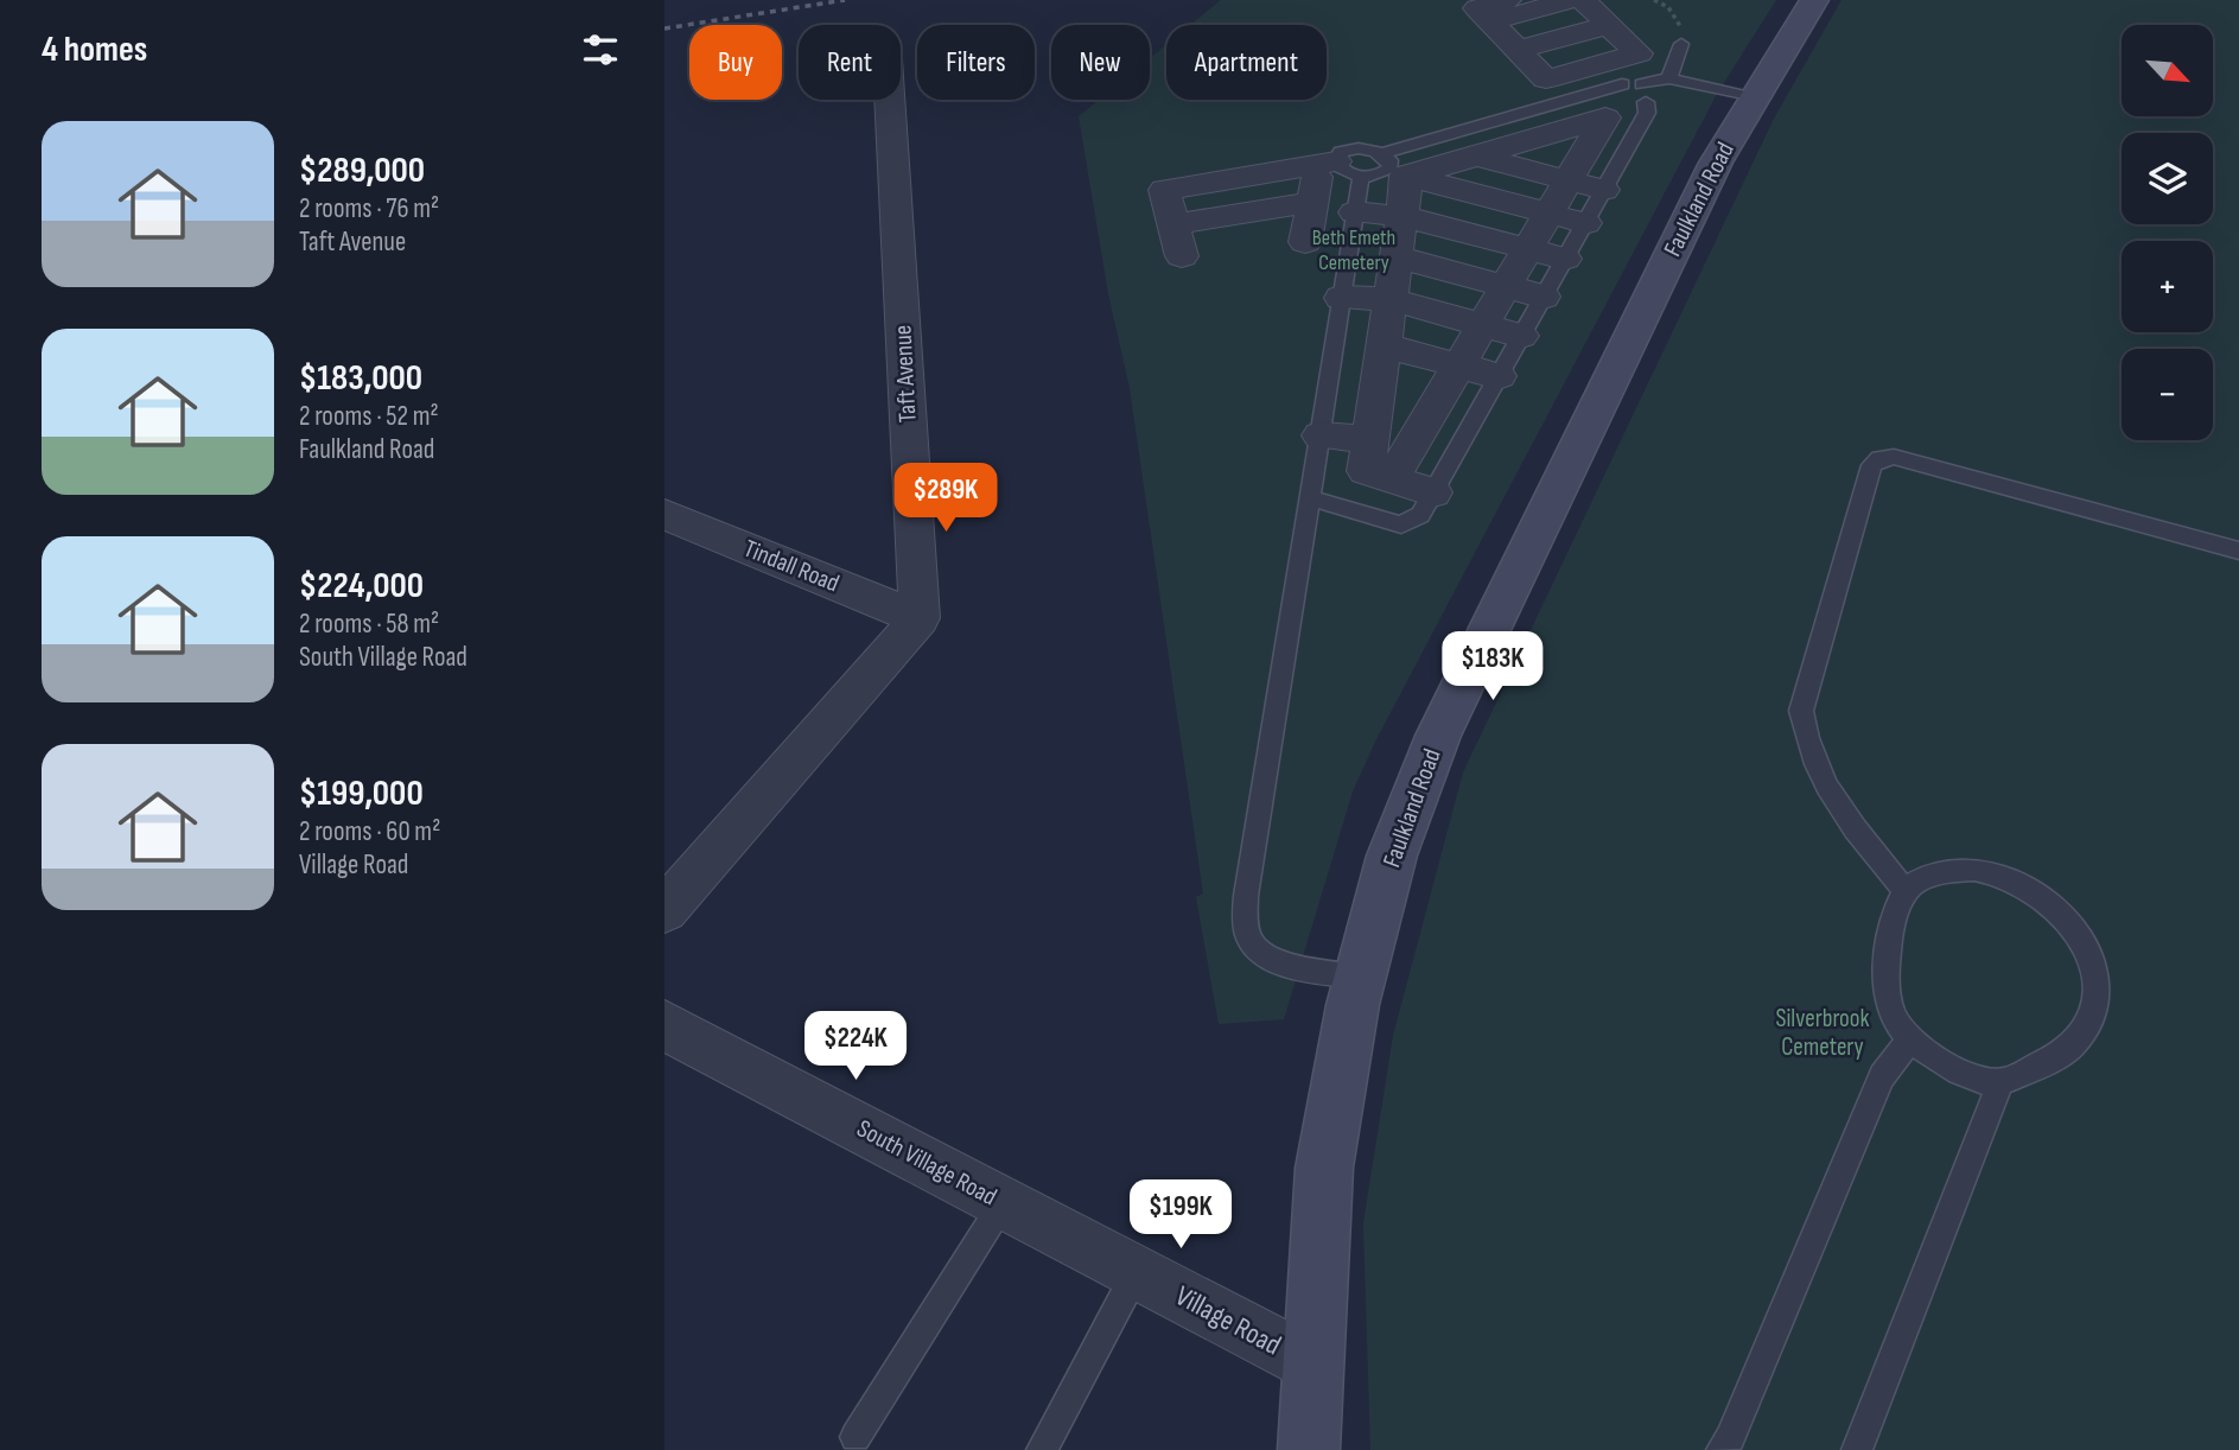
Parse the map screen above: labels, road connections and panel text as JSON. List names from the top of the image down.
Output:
{
  "streets": {
    "main road": ["Faulkland Road"],
    "street": [
      "Taft Avenue",
      "Tindall Road",
      "South Village Road",
      "Village Road"
    ]
  },
  "crossings": [
    ["Faulkland Road", "Village Road"],
    ["Taft Avenue", "Tindall Road"],
    ["South Village Road", "Village Road"]
  ],
  "parks": ["Beth Emeth Cemetery", "Silverbrook Cemetery"],
  "north": "bottom right",
  "page": {
    "heading": "4 homes",
    "map_buttons": ["+", "−"],
    "chip": [
      "Buy",
      "Rent",
      "Filters",
      "New",
      "Apartment"
    ],
    "list": [
      {
        "name": "$289,000",
        "note": "2 rooms · 76 m² · Taft Avenue"
      },
      {
        "name": "$183,000",
        "note": "2 rooms · 52 m² · Faulkland Road"
      },
      {
        "name": "$224,000",
        "note": "2 rooms · 58 m² · South Village Road"
      },
      {
        "name": "$199,000",
        "note": "2 rooms · 60 m² · Village Road"
      }
    ],
    "price": [
      "$289K",
      "$183K",
      "$224K",
      "$199K"
    ]
  }
}
